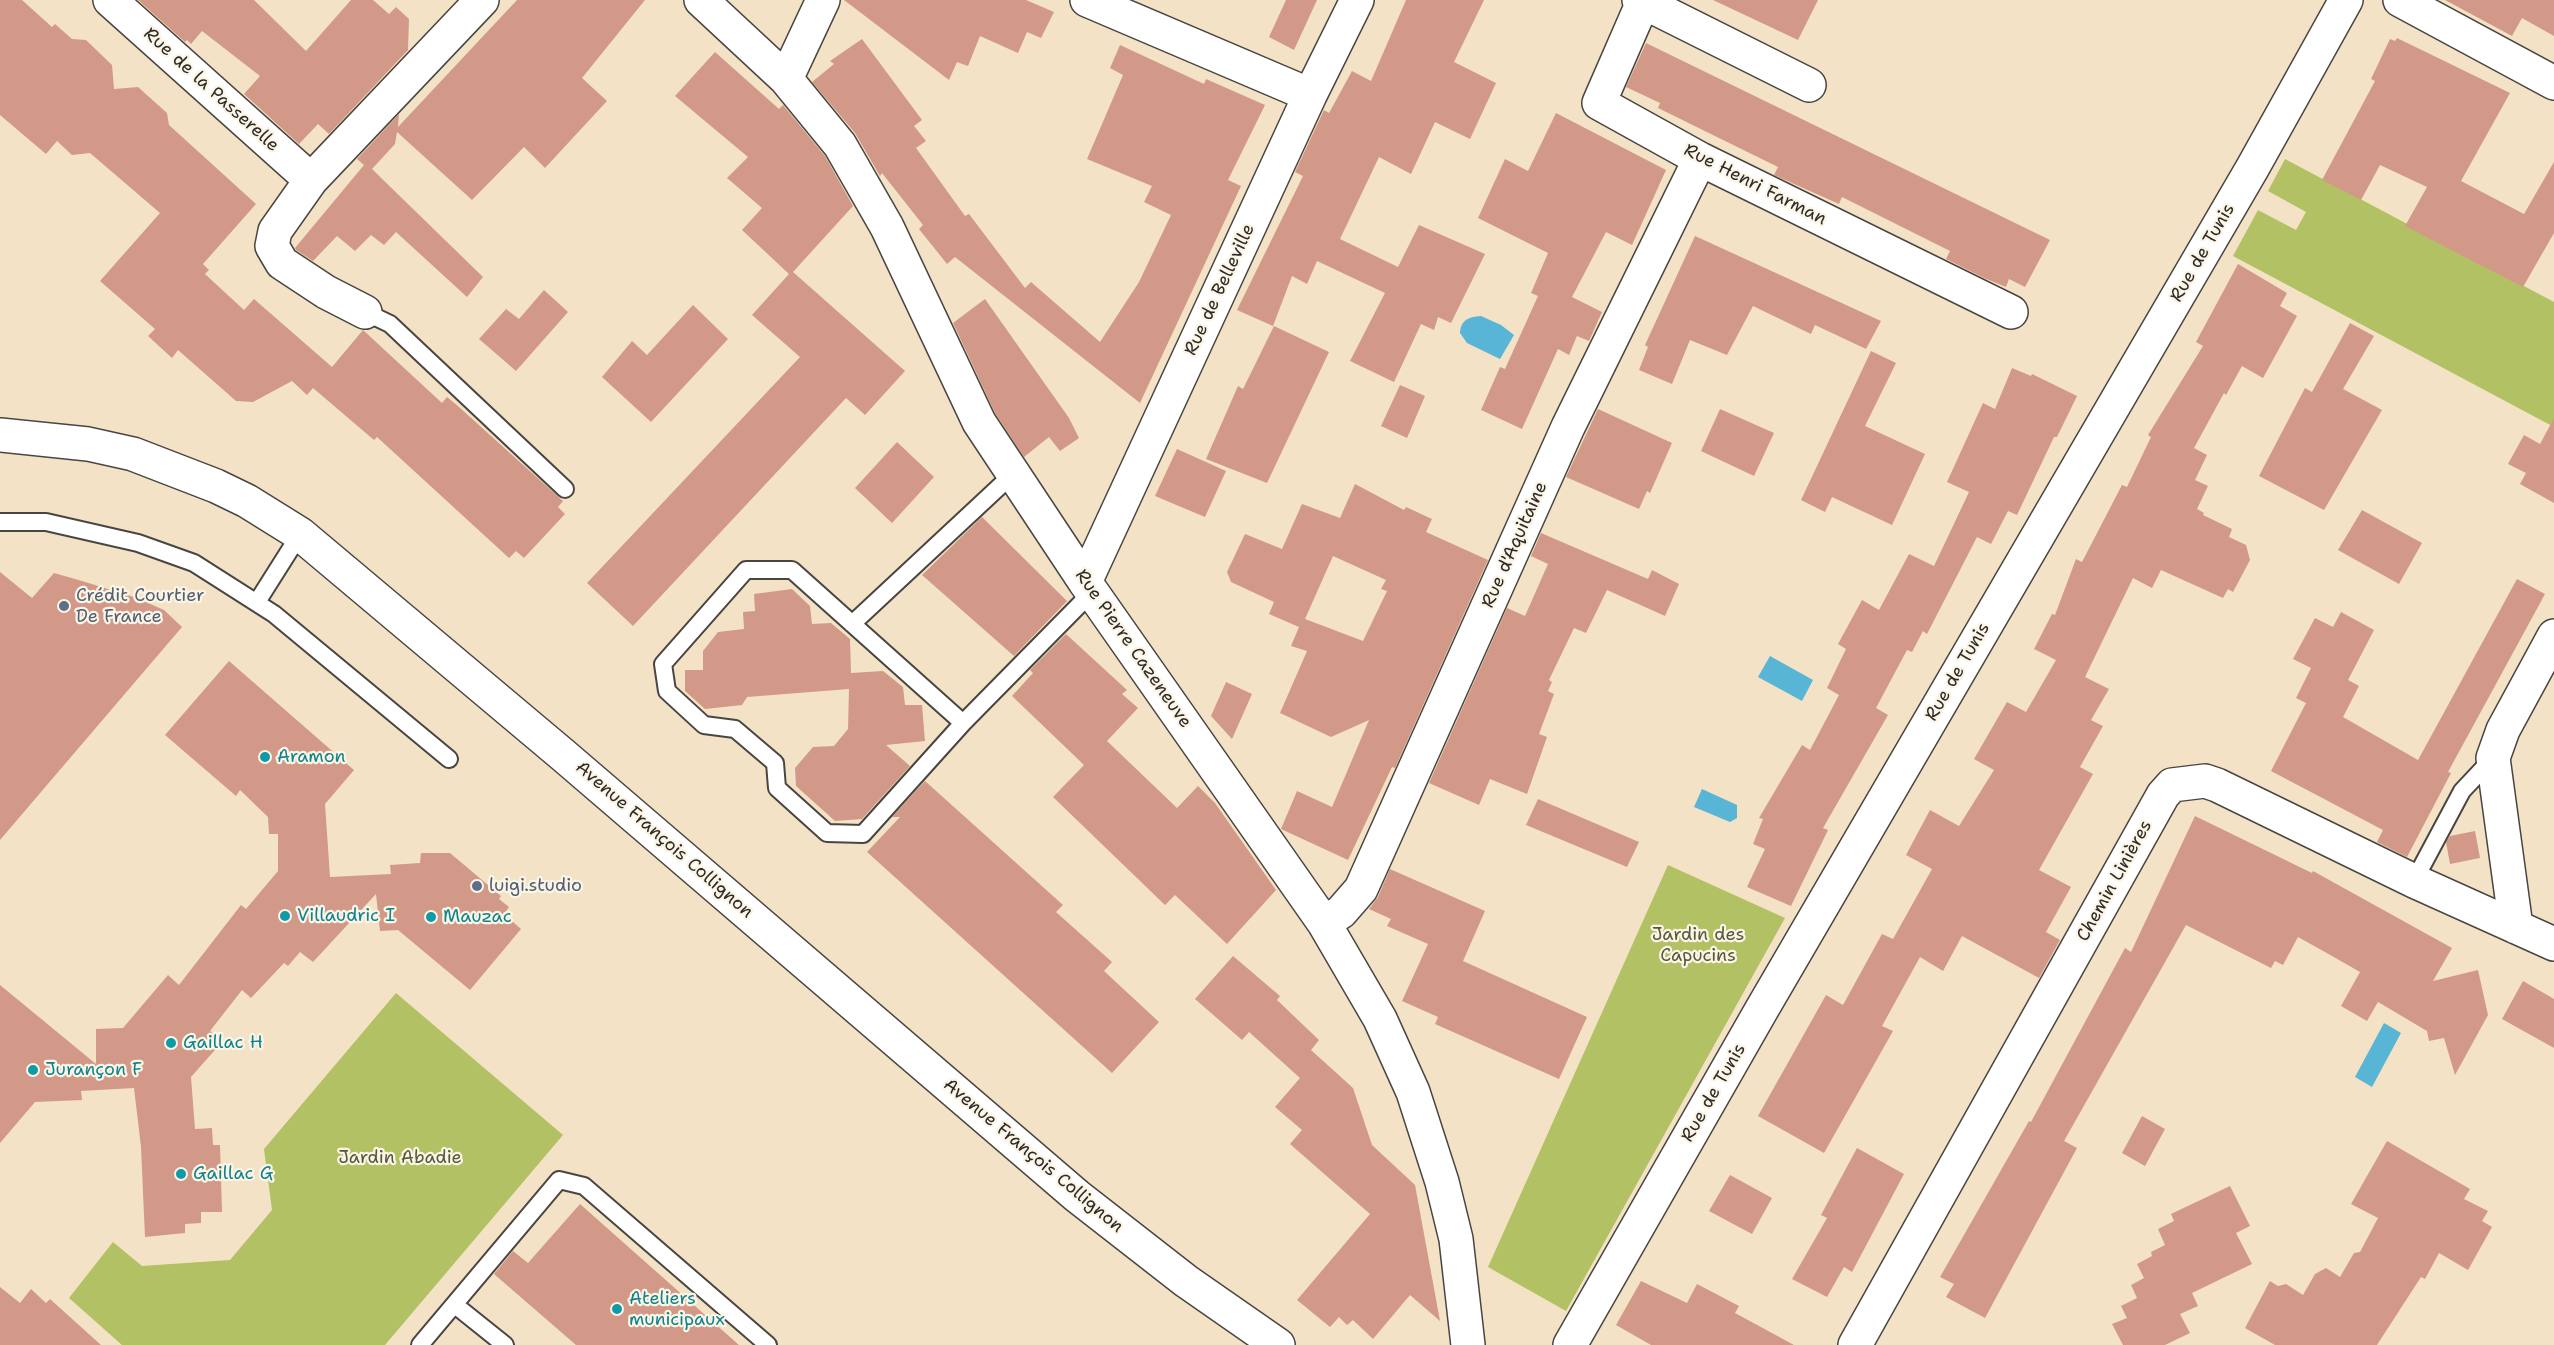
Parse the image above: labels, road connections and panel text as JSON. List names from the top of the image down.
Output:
{
  "streets": {
    "street": [
      "Rue de la Passerelle",
      "Rue Henri Farman",
      "Rue de Tunis",
      "Rue de Belleville",
      "Rue d'Aquitaine",
      "Rue Pierre Cazeneuve",
      "Avenue François Collignon",
      "Chemin Linières"
    ]
  },
  "crossings": [
    ["Rue Henri Farman", "Rue d'Aquitaine"],
    ["Rue de Belleville", "Rue Pierre Cazeneuve"],
    ["Rue d'Aquitaine", "Rue Pierre Cazeneuve"]
  ],
  "parks": ["Jardin des Capucins", "Jardin Abadie"],
  "places": [
    "Crédit Courtier De France",
    "Aramon",
    "luigi.studio",
    "Villaudric I",
    "Mauzac",
    "Gaillac H",
    "Jurançon F",
    "Gaillac G",
    "Ateliers municipaux"
  ]
}
